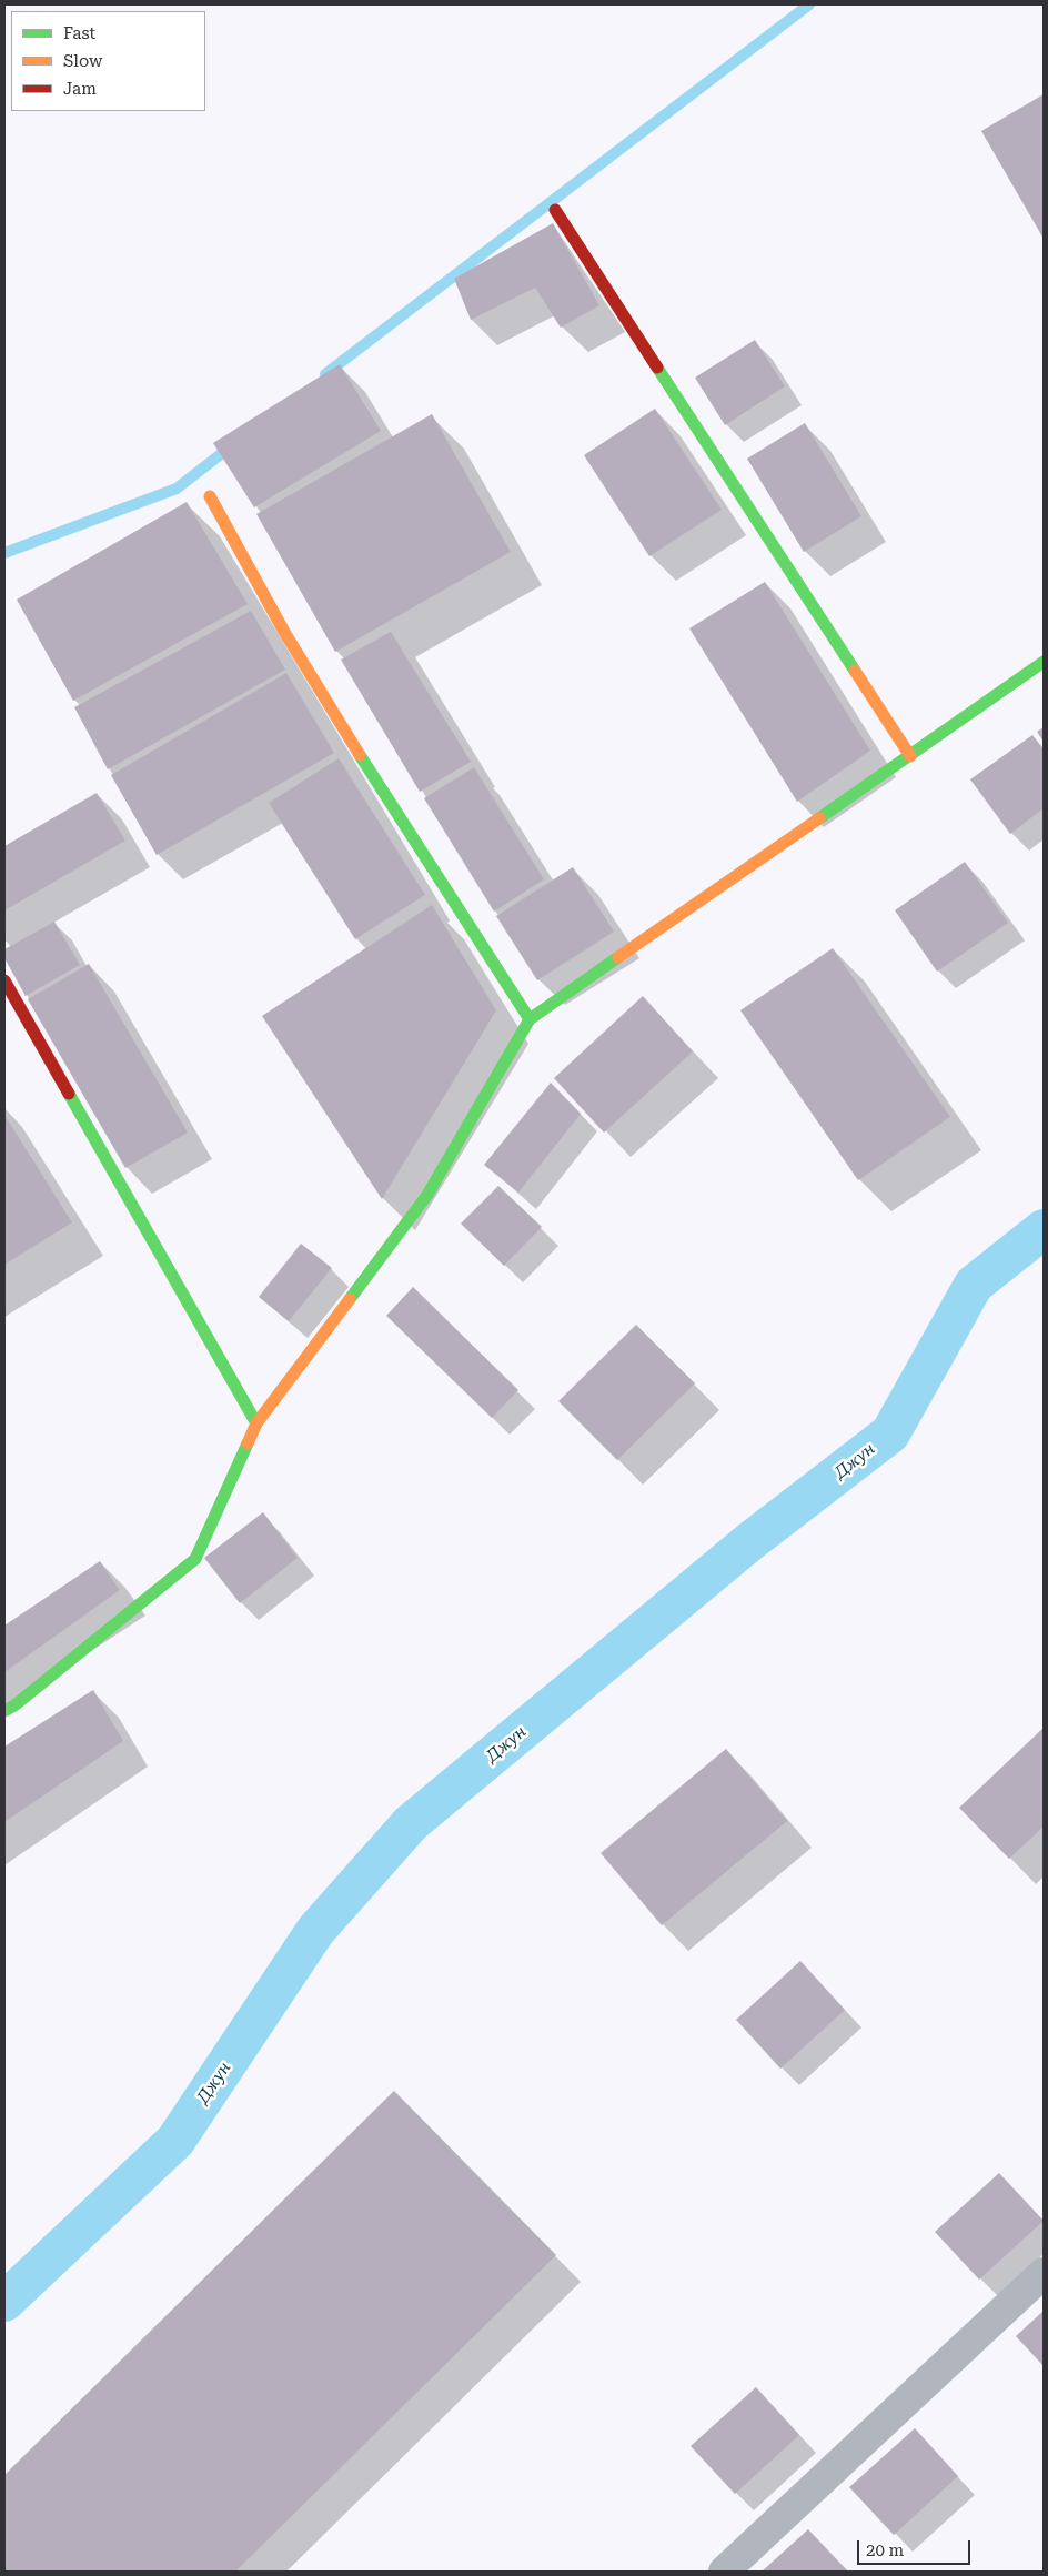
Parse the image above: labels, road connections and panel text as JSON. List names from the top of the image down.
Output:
{
  "water": ["Джун"],
  "legend": ["Fast", "Slow", "Jam"],
  "scale_bar": "20 m"
}
